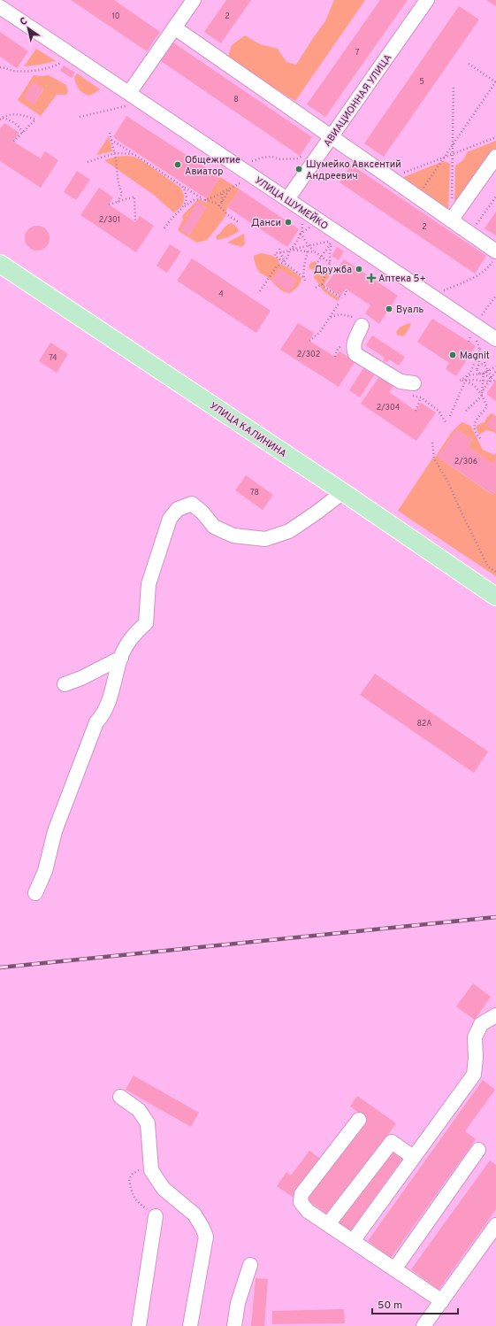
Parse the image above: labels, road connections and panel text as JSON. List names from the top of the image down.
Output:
{
  "streets": {
    "main road": ["УЛИЦА КАЛИНИНА"],
    "street": ["АВИАЦИОННАЯ УЛИЦА", "УЛИЦА ШУМЕЙКО"]
  },
  "crossings": [
    ["АВИАЦИОННАЯ УЛИЦА", "УЛИЦА ШУМЕЙКО"]
  ],
  "places": {
    "other": [
      "Общежитие Авиатор",
      "Шумейко Авксентий Андреевич",
      "Данси",
      "Дружба",
      "Вуаль",
      "Magnit"
    ],
    "health": ["Аптека 5+"]
  },
  "house_numbers": [
    "10",
    "2",
    "7",
    "5",
    "8",
    "2/301",
    "2",
    "4",
    "2/302",
    "74",
    "2/304",
    "2/306",
    "78",
    "82А"
  ],
  "scale_bar": "50 m",
  "north": "top left"
}
